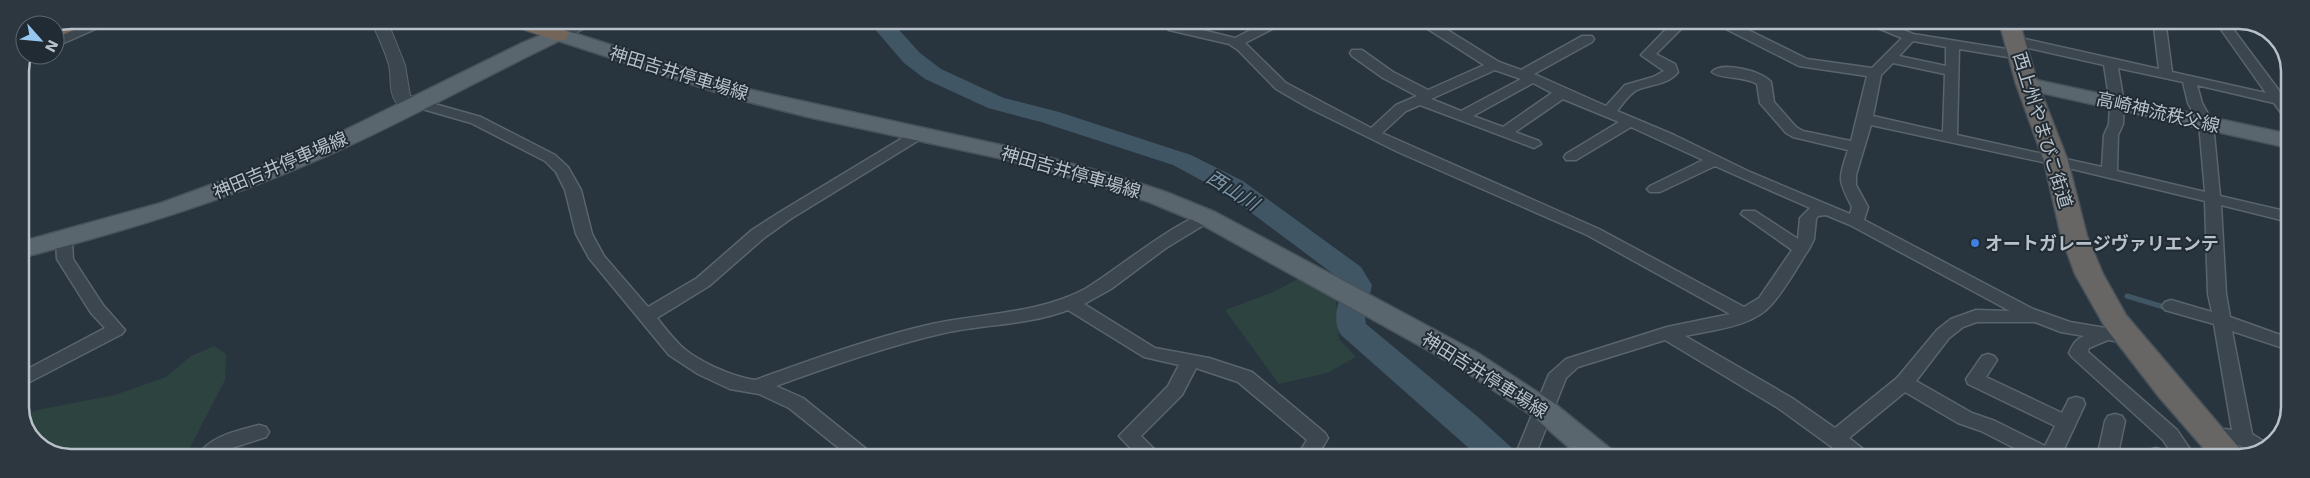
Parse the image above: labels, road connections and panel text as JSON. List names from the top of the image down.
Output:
{
  "streets": {
    "highway": ["西上州やまびこ街道"],
    "main road": ["神田吉井停車場線", "高崎神流秩父線"]
  },
  "crossings": [
    ["高崎神流秩父線", "西上州やまびこ街道"]
  ],
  "water": ["西山川"],
  "places": ["オートガレージヴァリエンテ"],
  "north": "bottom right"
}
